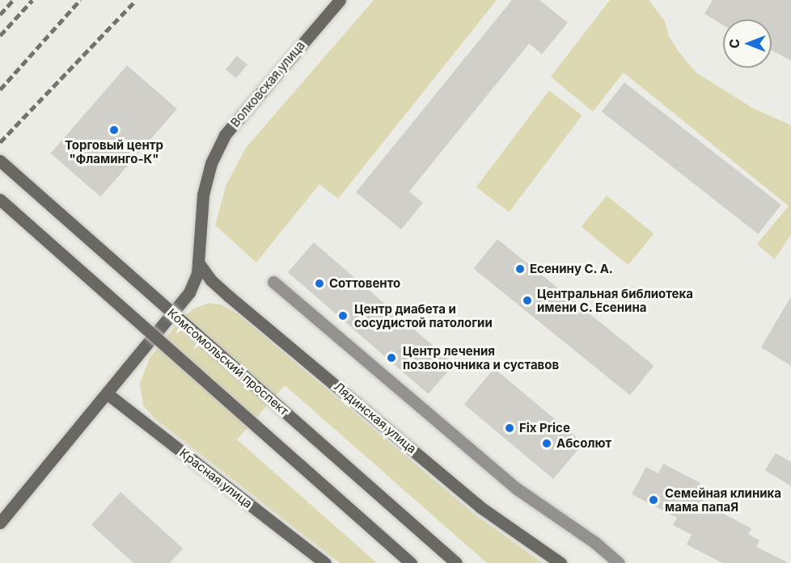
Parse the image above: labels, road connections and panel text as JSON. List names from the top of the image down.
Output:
{
  "streets": {
    "main road": [
      "Волковская улица",
      "Комсомольский проспект",
      "Лядинская улица",
      "Красная улица"
    ]
  },
  "crossings": [
    ["Волковская улица", "Лядинская улица"],
    ["Волковская улица", "Красная улица"]
  ],
  "places": [
    "Торговый центр \"Фламинго-К\"",
    "Есенину С. А.",
    "Соттовенто",
    "Центральная библиотека имени С. Есенина",
    "Центр диабета и сосудистой патологии",
    "Центр лечения позвоночника и суставов",
    "Fix Price",
    "Абсолют",
    "Семейная клиника мама папаЯ"
  ],
  "north": "left"
}
